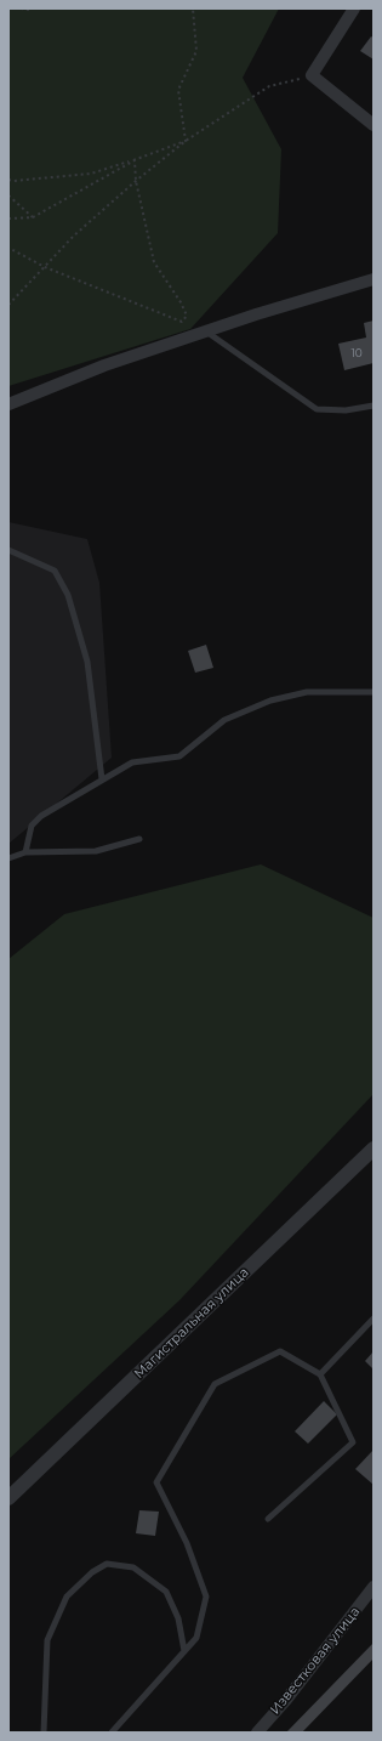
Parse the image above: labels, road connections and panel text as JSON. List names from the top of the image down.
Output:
{
  "streets": {
    "street": ["Магистральная улица", "Известковая улица"]
  },
  "house_numbers": ["10"]
}
